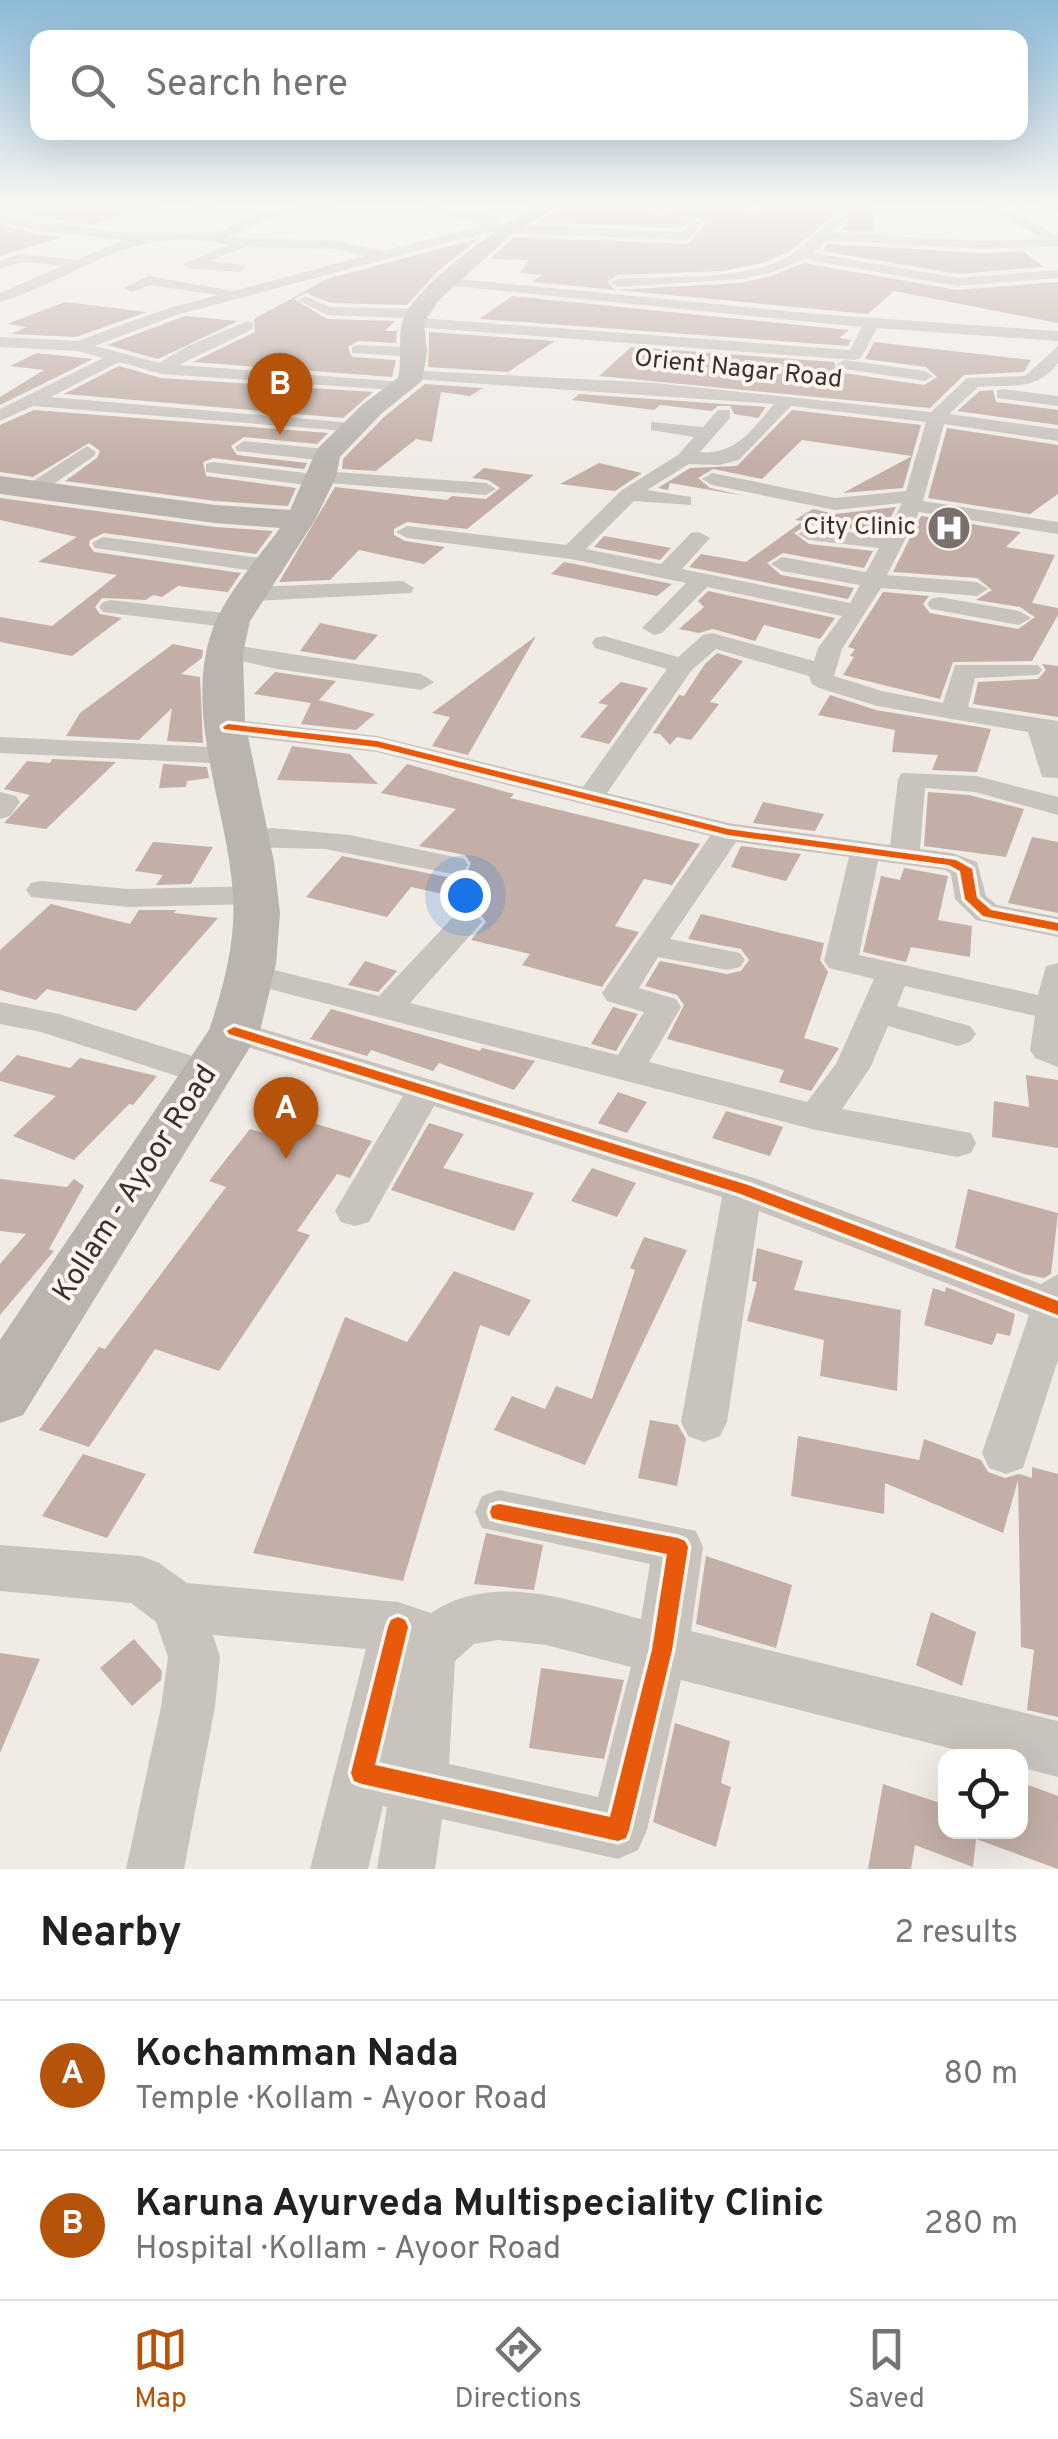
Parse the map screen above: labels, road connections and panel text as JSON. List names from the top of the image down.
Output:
{
  "streets": {
    "main road": ["Kollam - Ayoor Road"],
    "street": ["Orient Nagar Road"]
  },
  "places": {
    "hospital": ["City Clinic"]
  },
  "page": {
    "search": "Search here",
    "pins": ["B", "A"],
    "heading": ["Nearby", "2 results"],
    "list": [
      {
        "mark": "A",
        "name": "Kochamman Nada",
        "note": "Temple · Kollam - Ayoor Road",
        "value": "80 m"
      },
      {
        "mark": "B",
        "name": "Karuna Ayurveda Multispeciality Clinic",
        "note": "Hospital · Kollam - Ayoor Road",
        "value": "280 m"
      }
    ],
    "nav": ["Map", "Directions", "Saved"]
  }
}
